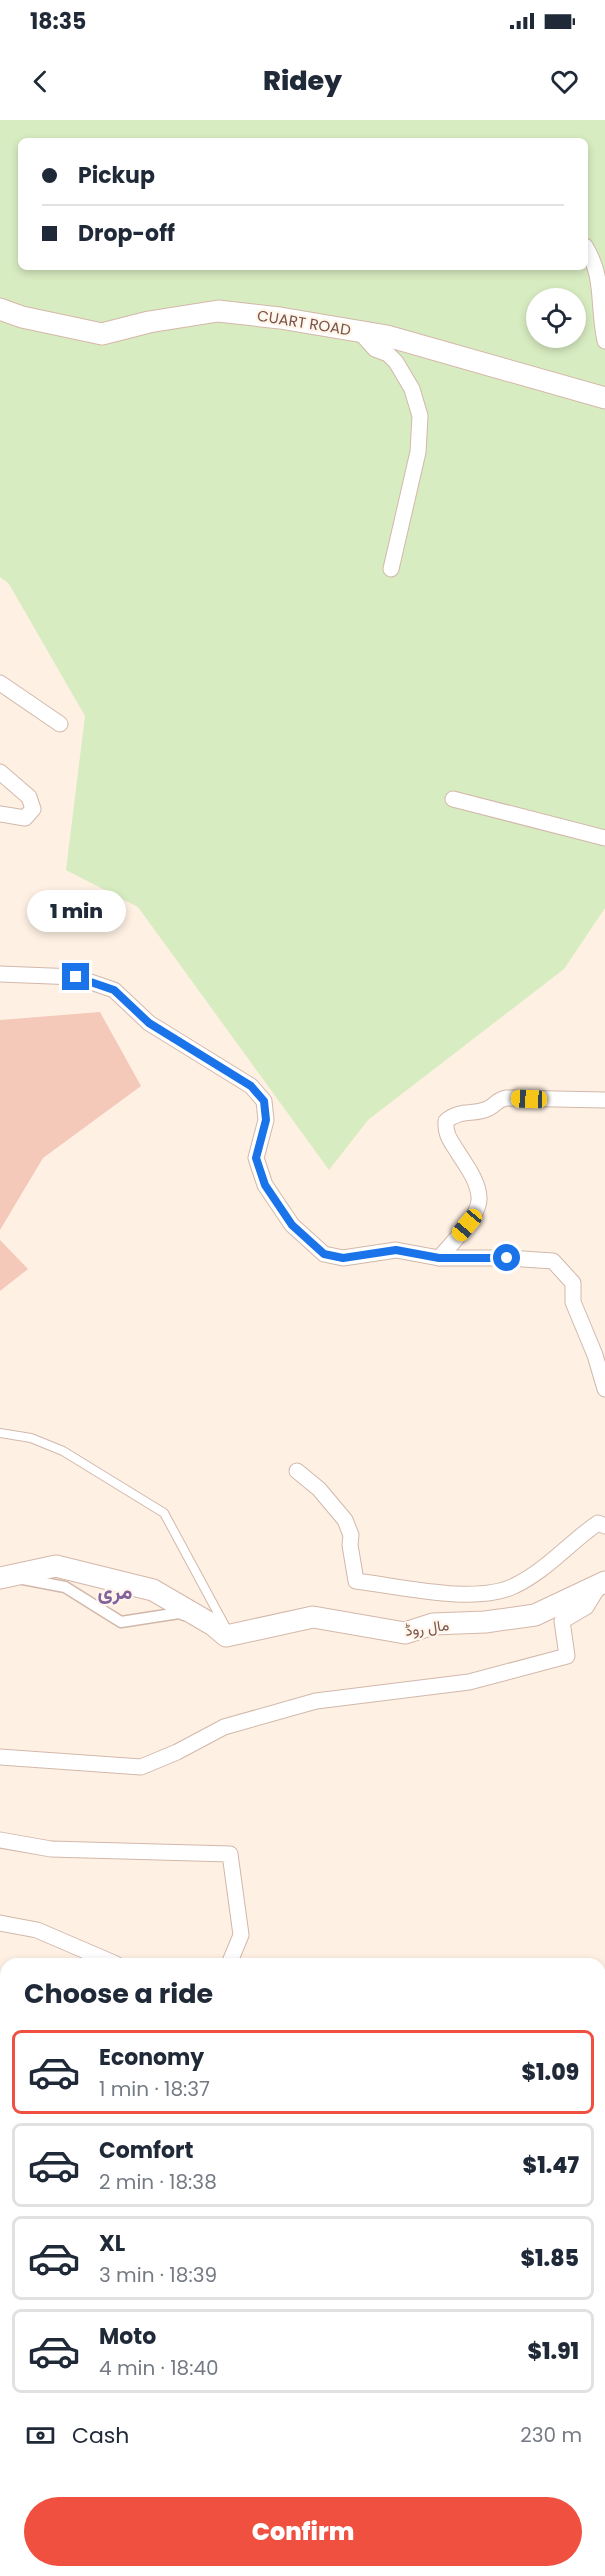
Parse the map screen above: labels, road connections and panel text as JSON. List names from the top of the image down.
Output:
{
  "streets": {
    "main road": ["CUART ROAD", "مال روڈ"]
  },
  "districts": ["مری"],
  "page": {
    "status": "18:35",
    "header": "Ridey",
    "banner": ["Pickup", "Drop-off"],
    "bubble": "1 min",
    "heading": "Choose a ride",
    "list": [
      {
        "name": "Economy",
        "note": "1 min · 18:37",
        "value": "$1.09"
      },
      {
        "name": "Comfort",
        "note": "2 min · 18:38",
        "value": "$1.47"
      },
      {
        "name": "XL",
        "note": "3 min · 18:39",
        "value": "$1.85"
      },
      {
        "name": "Moto",
        "note": "4 min · 18:40",
        "value": "$1.91"
      }
    ],
    "pay": ["Cash", "230 m"],
    "buttons": "Confirm"
  }
}
